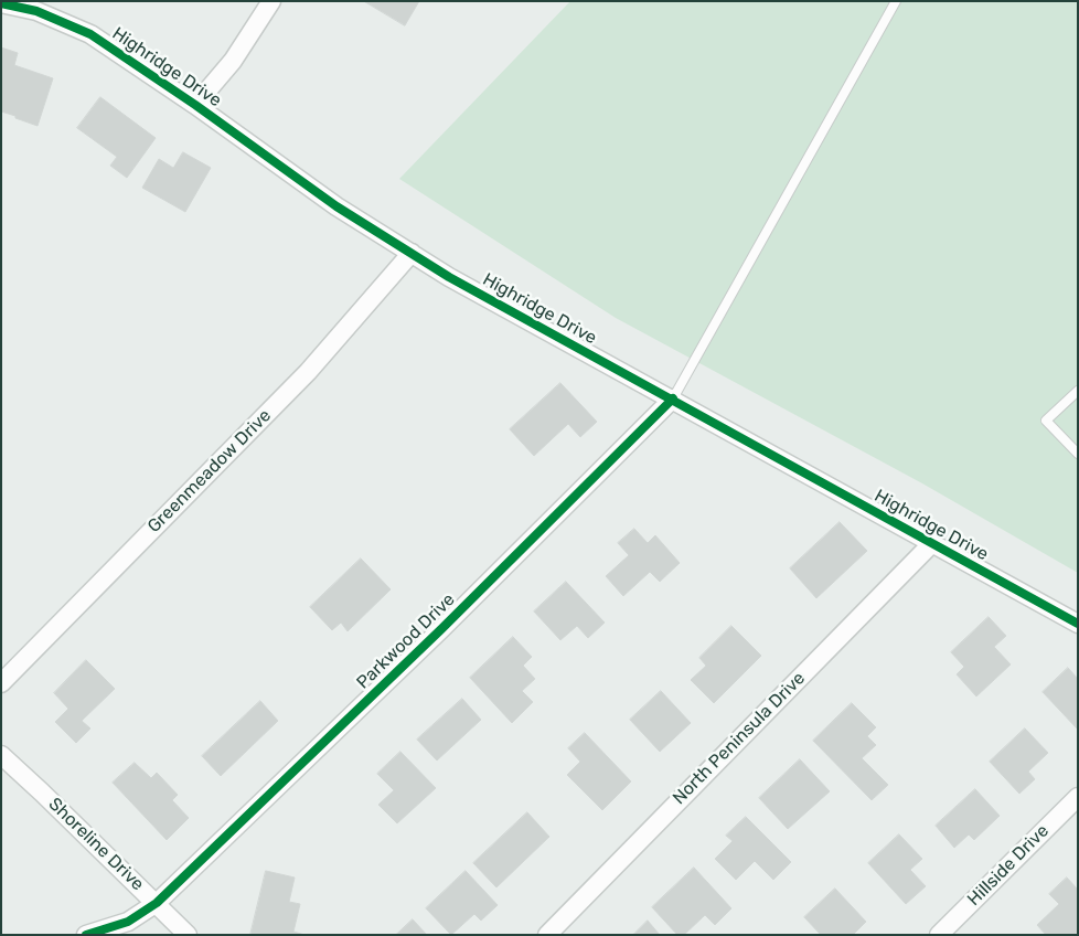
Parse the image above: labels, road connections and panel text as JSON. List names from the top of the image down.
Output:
{
  "streets": {
    "street": [
      "Highridge Drive",
      "Greenmeadow Drive",
      "Parkwood Drive",
      "North Peninsula Drive",
      "Shoreline Drive",
      "Hillside Drive"
    ]
  },
  "crossings": [
    ["Highridge Drive", "Greenmeadow Drive"],
    ["Highridge Drive", "Parkwood Drive"],
    ["Highridge Drive", "North Peninsula Drive"],
    ["Parkwood Drive", "Shoreline Drive"]
  ]
}
